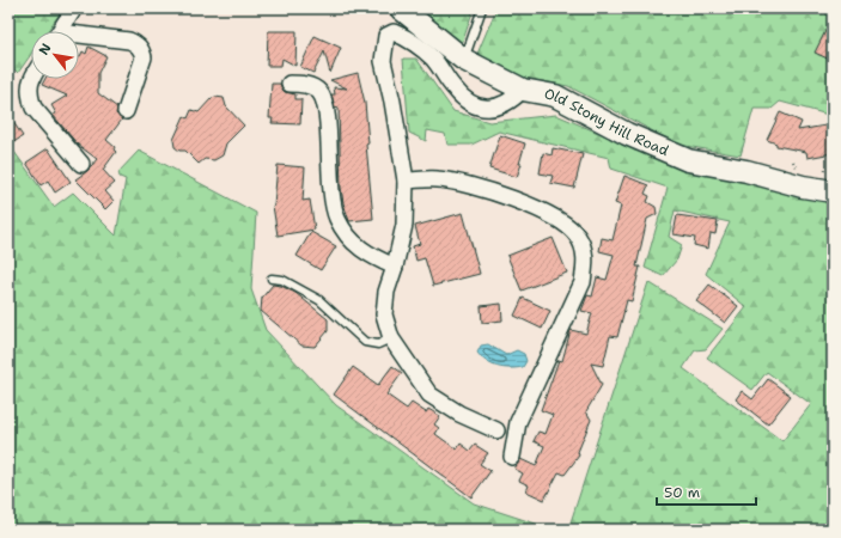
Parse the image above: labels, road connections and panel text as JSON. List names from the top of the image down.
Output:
{
  "streets": {
    "street": ["Old Stony Hill Road"]
  },
  "scale_bar": "50 m",
  "north": "top left"
}
